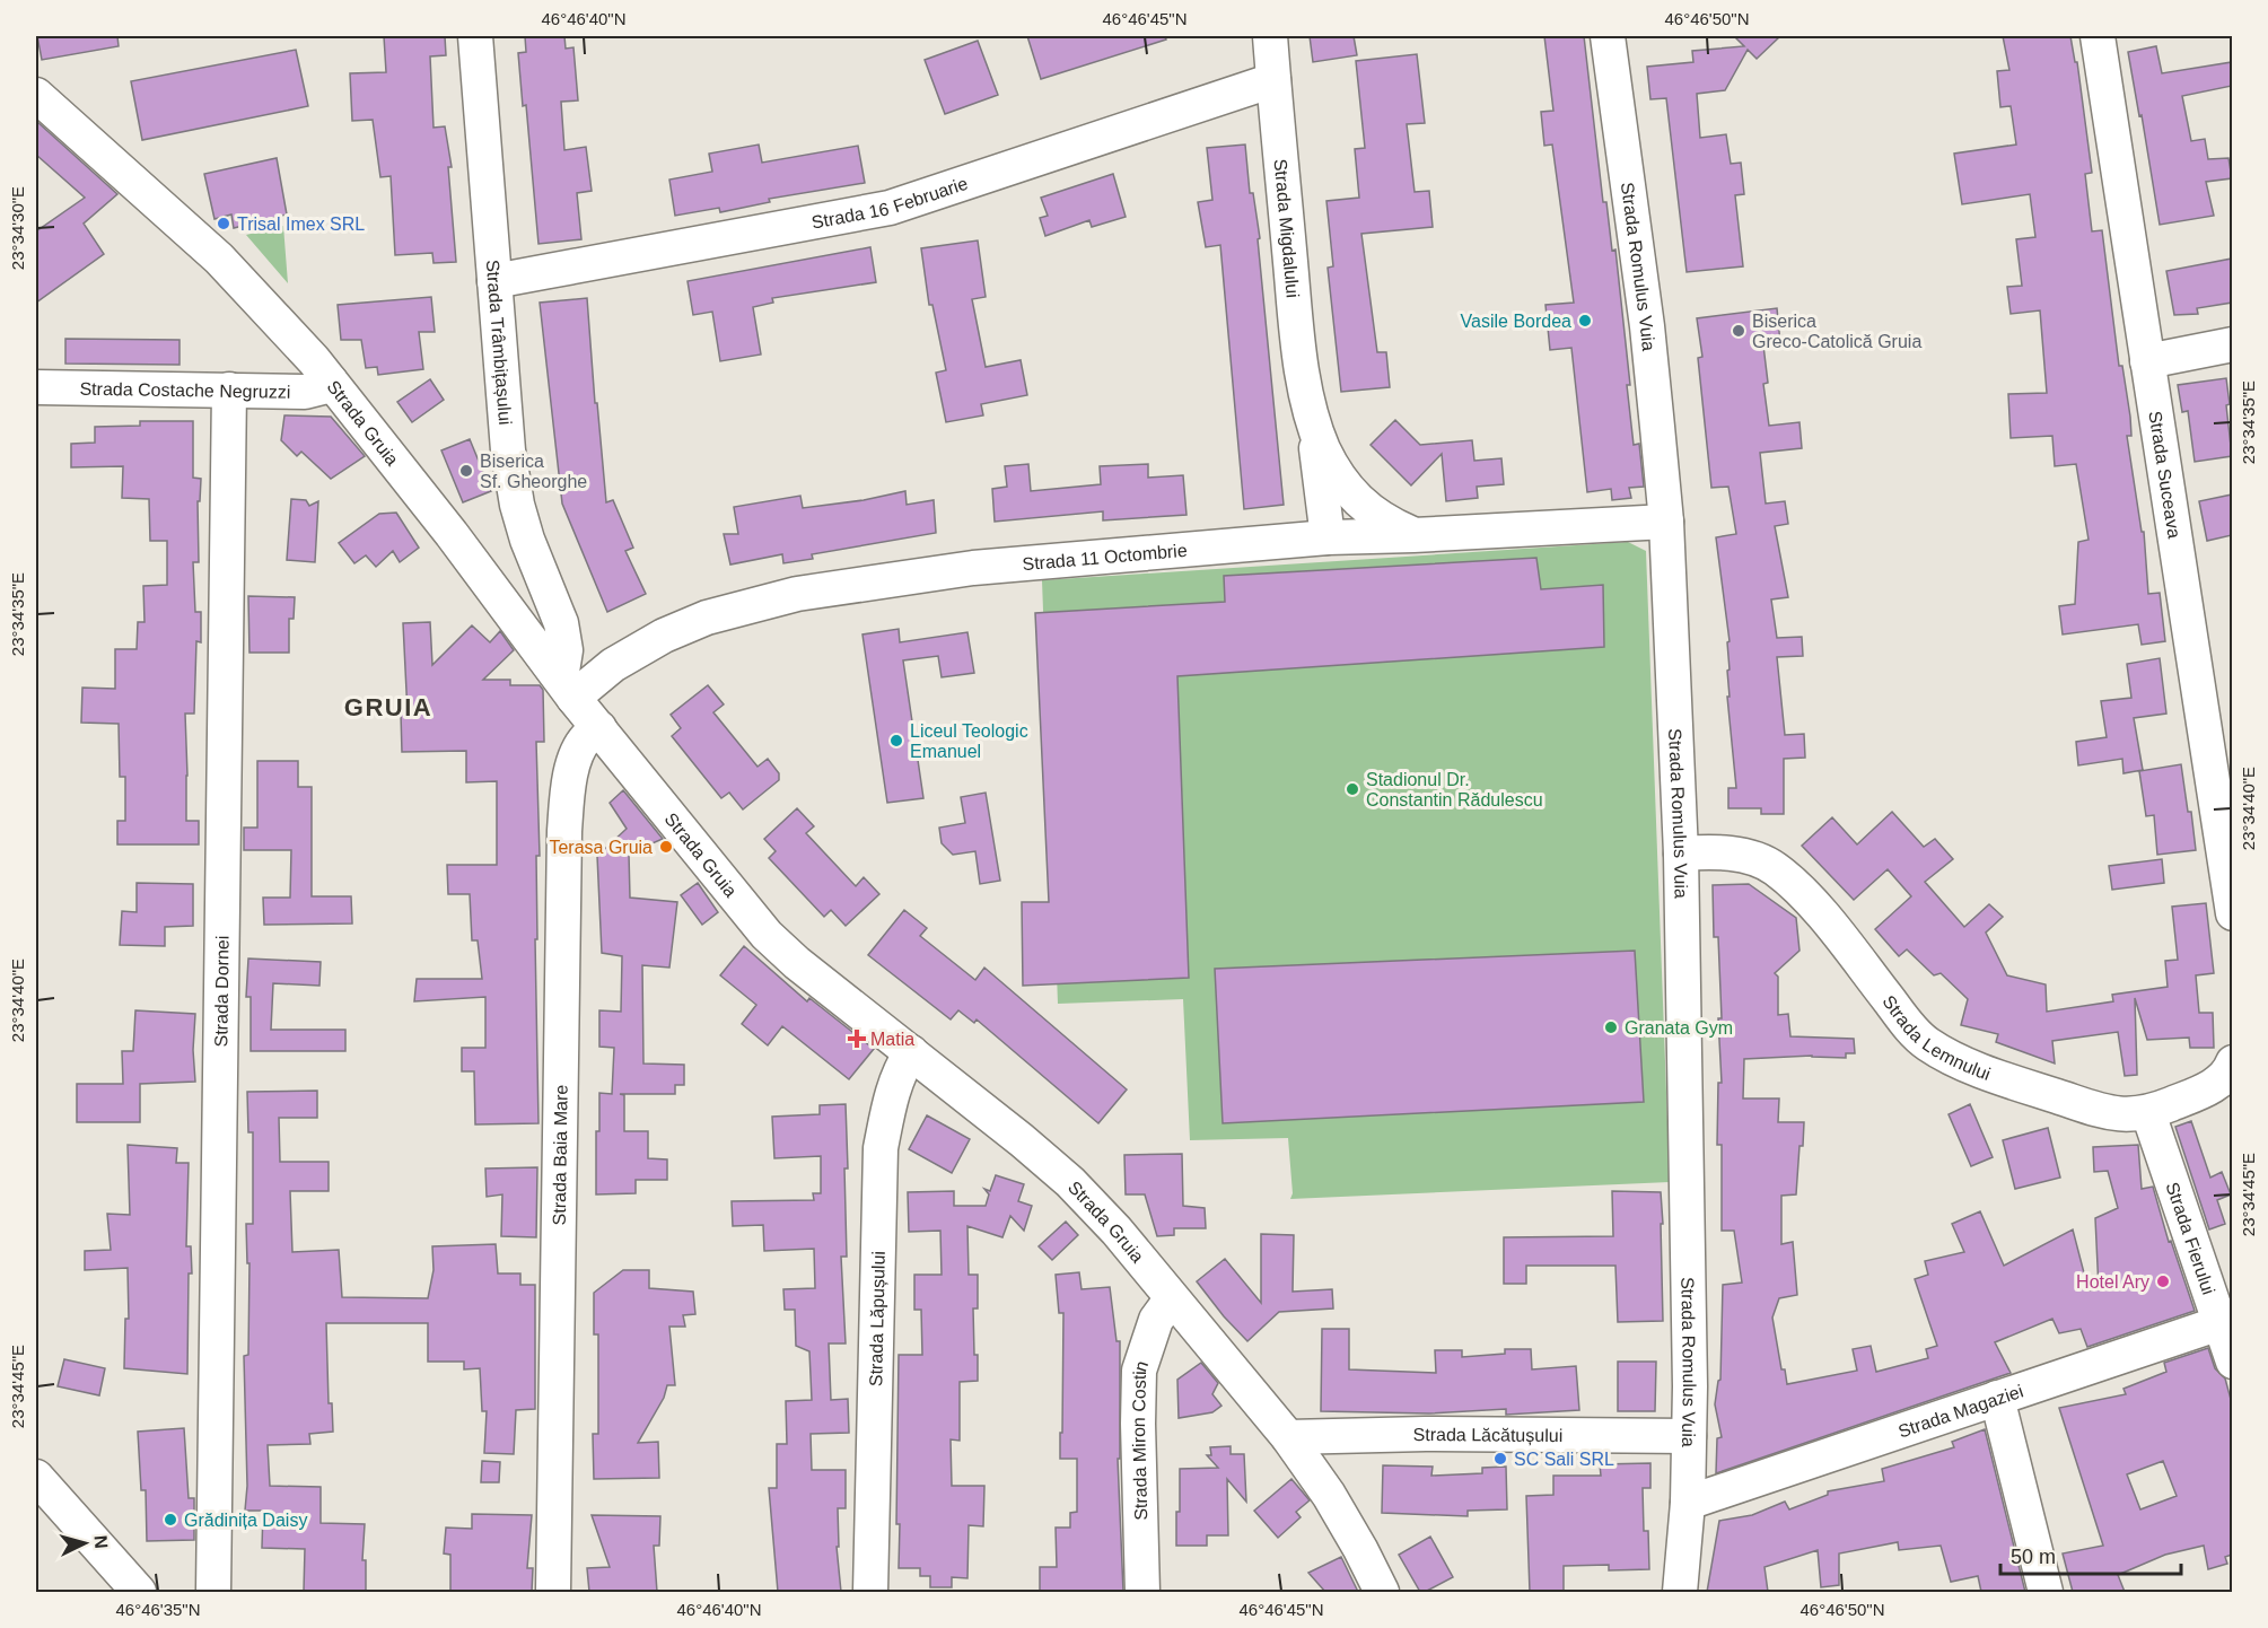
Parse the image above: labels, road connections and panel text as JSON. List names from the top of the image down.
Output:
{
  "streets": {
    "street": [
      "Strada 16 Februarie",
      "Strada Migdalului",
      "Strada Romulus Vuia",
      "Strada Trâmbițașului",
      "Strada Costache Negruzzi",
      "Strada Gruia",
      "Strada Suceava",
      "Strada 11 Octombrie",
      "Strada Dornei",
      "Strada Lemnului",
      "Strada Baia Mare",
      "Strada Fierului",
      "Strada Lăpușului",
      "Strada Magaziei",
      "Strada Lăcătușului",
      "Strada Miron Costin"
    ]
  },
  "crossings": [
    ["Strada 16 Februarie", "Strada Migdalului"],
    ["Strada 16 Februarie", "Strada Trâmbițașului"],
    ["Strada Migdalului", "Strada 11 Octombrie"],
    ["Strada Romulus Vuia", "Strada 11 Octombrie"],
    ["Strada Romulus Vuia", "Strada Lemnului"],
    ["Strada Romulus Vuia", "Strada Magaziei"],
    ["Strada Romulus Vuia", "Strada Lăcătușului"],
    ["Strada Trâmbițașului", "Strada Gruia"],
    ["Strada Trâmbițașului", "Strada 11 Octombrie"],
    ["Strada Costache Negruzzi", "Strada Gruia"],
    ["Strada Costache Negruzzi", "Strada Dornei"],
    ["Strada Gruia", "Strada 11 Octombrie"],
    ["Strada Gruia", "Strada Baia Mare"],
    ["Strada Gruia", "Strada Lăpușului"],
    ["Strada Gruia", "Strada Lăcătușului"],
    ["Strada Gruia", "Strada Miron Costin"],
    ["Strada Lemnului", "Strada Fierului"],
    ["Strada Fierului", "Strada Magaziei"]
  ],
  "districts": ["GRUIA"],
  "places": {
    "other": [
      "Trisal Imex SRL",
      "Vasile Bordea",
      "Biserica Greco-Catolică Gruia",
      "Biserica Sf. Gheorghe",
      "Liceul Teologic Emanuel",
      "Stadionul Dr. Constantin Rădulescu",
      "Terasa Gruia",
      "Granata Gym",
      "Hotel Ary",
      "SC Sali SRL",
      "Grădinița Daisy"
    ],
    "health": ["Matia"]
  },
  "scale_bar": "50 m",
  "north": "right",
  "coordinates": [
    "46°46'40\"N",
    "46°46'45\"N",
    "46°46'50\"N",
    "23°34'30\"E",
    "23°34'35\"E",
    "23°34'40\"E",
    "23°34'45\"E",
    "46°46'35\"N"
  ]
}
